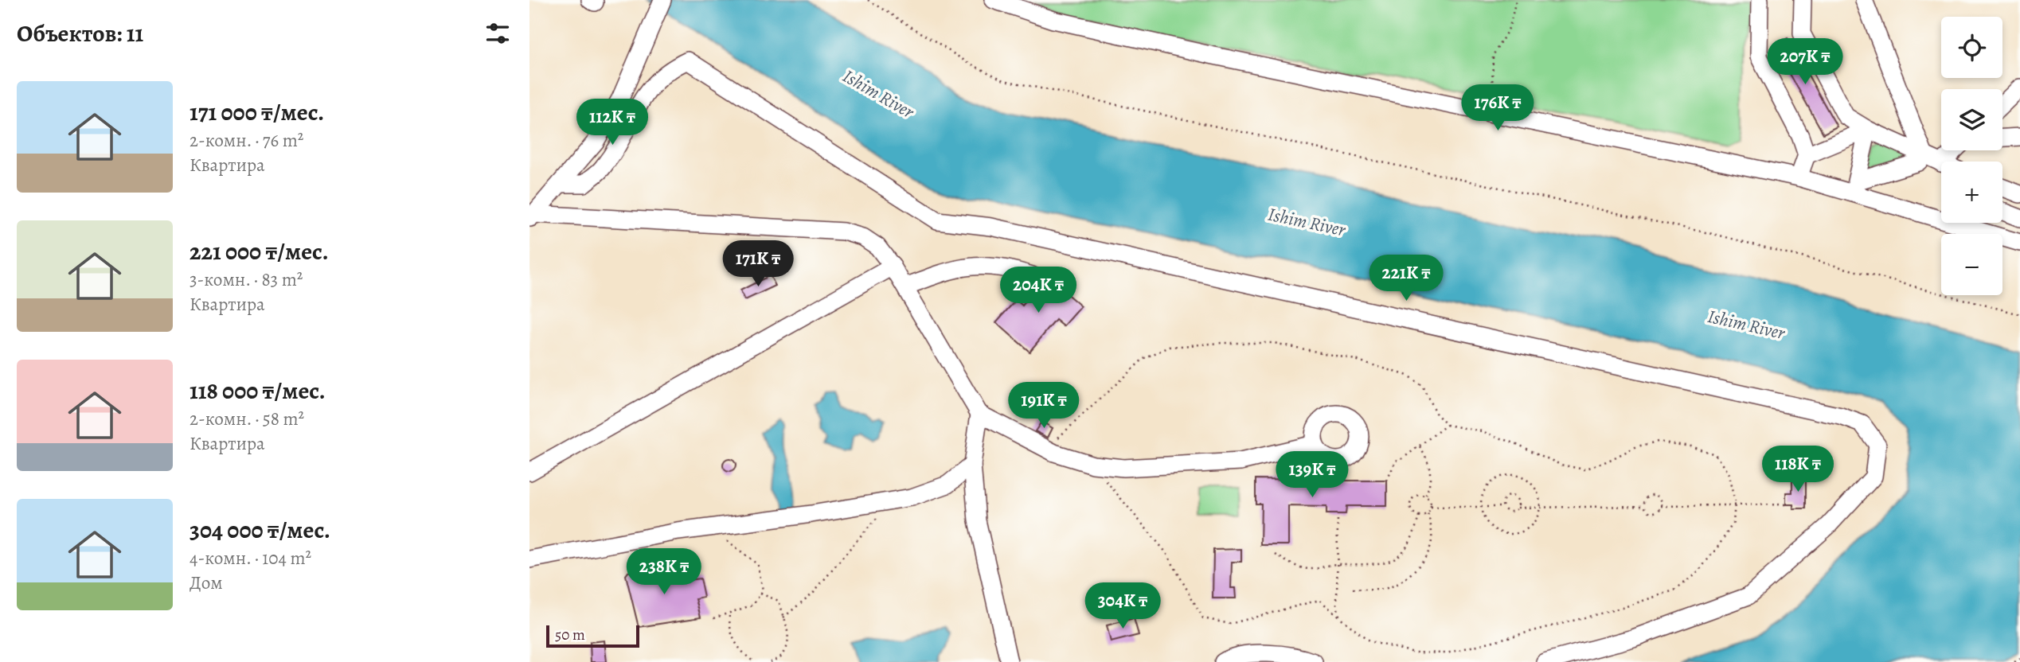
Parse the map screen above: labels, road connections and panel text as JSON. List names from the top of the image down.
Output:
{
  "water": ["Ishim River"],
  "scale_bar": "50 m",
  "page": {
    "heading": "Объектов: 11",
    "map_buttons": ["+", "−"],
    "price": [
      "207K ₸",
      "176K ₸",
      "112K ₸",
      "171K ₸",
      "221K ₸",
      "204K ₸",
      "191K ₸",
      "118K ₸",
      "139K ₸",
      "238K ₸",
      "304K ₸"
    ],
    "list": [
      {
        "name": "171 000 ₸/мес.",
        "note": "2-комн. · 76 m² · Квартира"
      },
      {
        "name": "221 000 ₸/мес.",
        "note": "3-комн. · 83 m² · Квартира"
      },
      {
        "name": "118 000 ₸/мес.",
        "note": "2-комн. · 58 m² · Квартира"
      },
      {
        "name": "304 000 ₸/мес.",
        "note": "4-комн. · 104 m² · Дом"
      }
    ],
    "scale": "50 m"
  }
}
